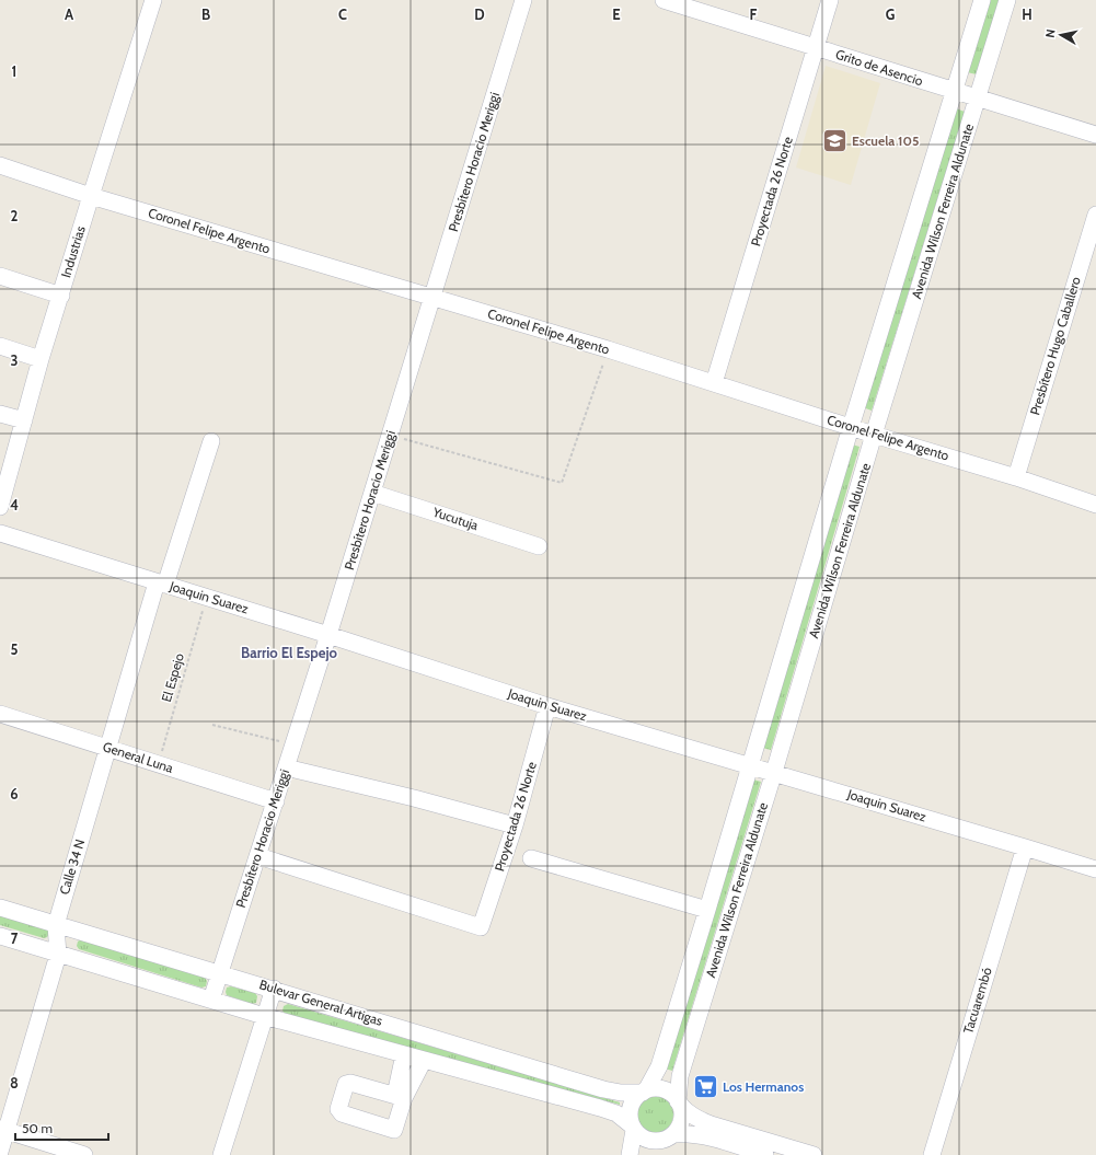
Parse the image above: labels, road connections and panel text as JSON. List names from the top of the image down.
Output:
{
  "streets": {
    "street": [
      "Grito de Asencio",
      "Presbítero Horacio Meriggi",
      "Proyectada 26 Norte",
      "Avenida Wilson Ferreira Aldunate",
      "Coronel Felipe Argento",
      "Industrias",
      "Presbítero Hugo Caballero",
      "Yucutuja",
      "Joaquin Suarez",
      "General Luna",
      "Calle 34 N",
      "Tacuarembó",
      "Bulevar General Artigas"
    ],
    "path": ["El Espejo"]
  },
  "crossings": [
    ["Grito de Asencio", "Proyectada 26 Norte"],
    ["Grito de Asencio", "Avenida Wilson Ferreira Aldunate"],
    ["Presbítero Horacio Meriggi", "Proyectada 26 Norte"],
    ["Presbítero Horacio Meriggi", "Coronel Felipe Argento"],
    ["Presbítero Horacio Meriggi", "Yucutuja"],
    ["Presbítero Horacio Meriggi", "Joaquin Suarez"],
    ["Presbítero Horacio Meriggi", "General Luna"],
    ["Presbítero Horacio Meriggi", "Bulevar General Artigas"],
    ["Proyectada 26 Norte", "Coronel Felipe Argento"],
    ["Proyectada 26 Norte", "Joaquin Suarez"],
    ["Avenida Wilson Ferreira Aldunate", "Coronel Felipe Argento"],
    ["Avenida Wilson Ferreira Aldunate", "Joaquin Suarez"],
    ["Avenida Wilson Ferreira Aldunate", "Bulevar General Artigas"],
    ["Coronel Felipe Argento", "Industrias"],
    ["Coronel Felipe Argento", "Presbítero Hugo Caballero"],
    ["Joaquin Suarez", "El Espejo"],
    ["Joaquin Suarez", "Calle 34 N"],
    ["Joaquin Suarez", "Tacuarembó"],
    ["El Espejo", "General Luna"],
    ["General Luna", "Calle 34 N"],
    ["Calle 34 N", "Bulevar General Artigas"]
  ],
  "districts": ["Barrio El Espejo"],
  "places": {
    "school or university": ["Escuela 105"],
    "supermarket": ["Los Hermanos"]
  },
  "scale_bar": "50 m",
  "north": "left",
  "grid": {
    "columns": [
      "A",
      "B",
      "C",
      "D",
      "E",
      "F",
      "G",
      "H"
    ],
    "rows": [
      "1",
      "2",
      "3",
      "4",
      "5",
      "6",
      "7",
      "8"
    ]
  }
}
